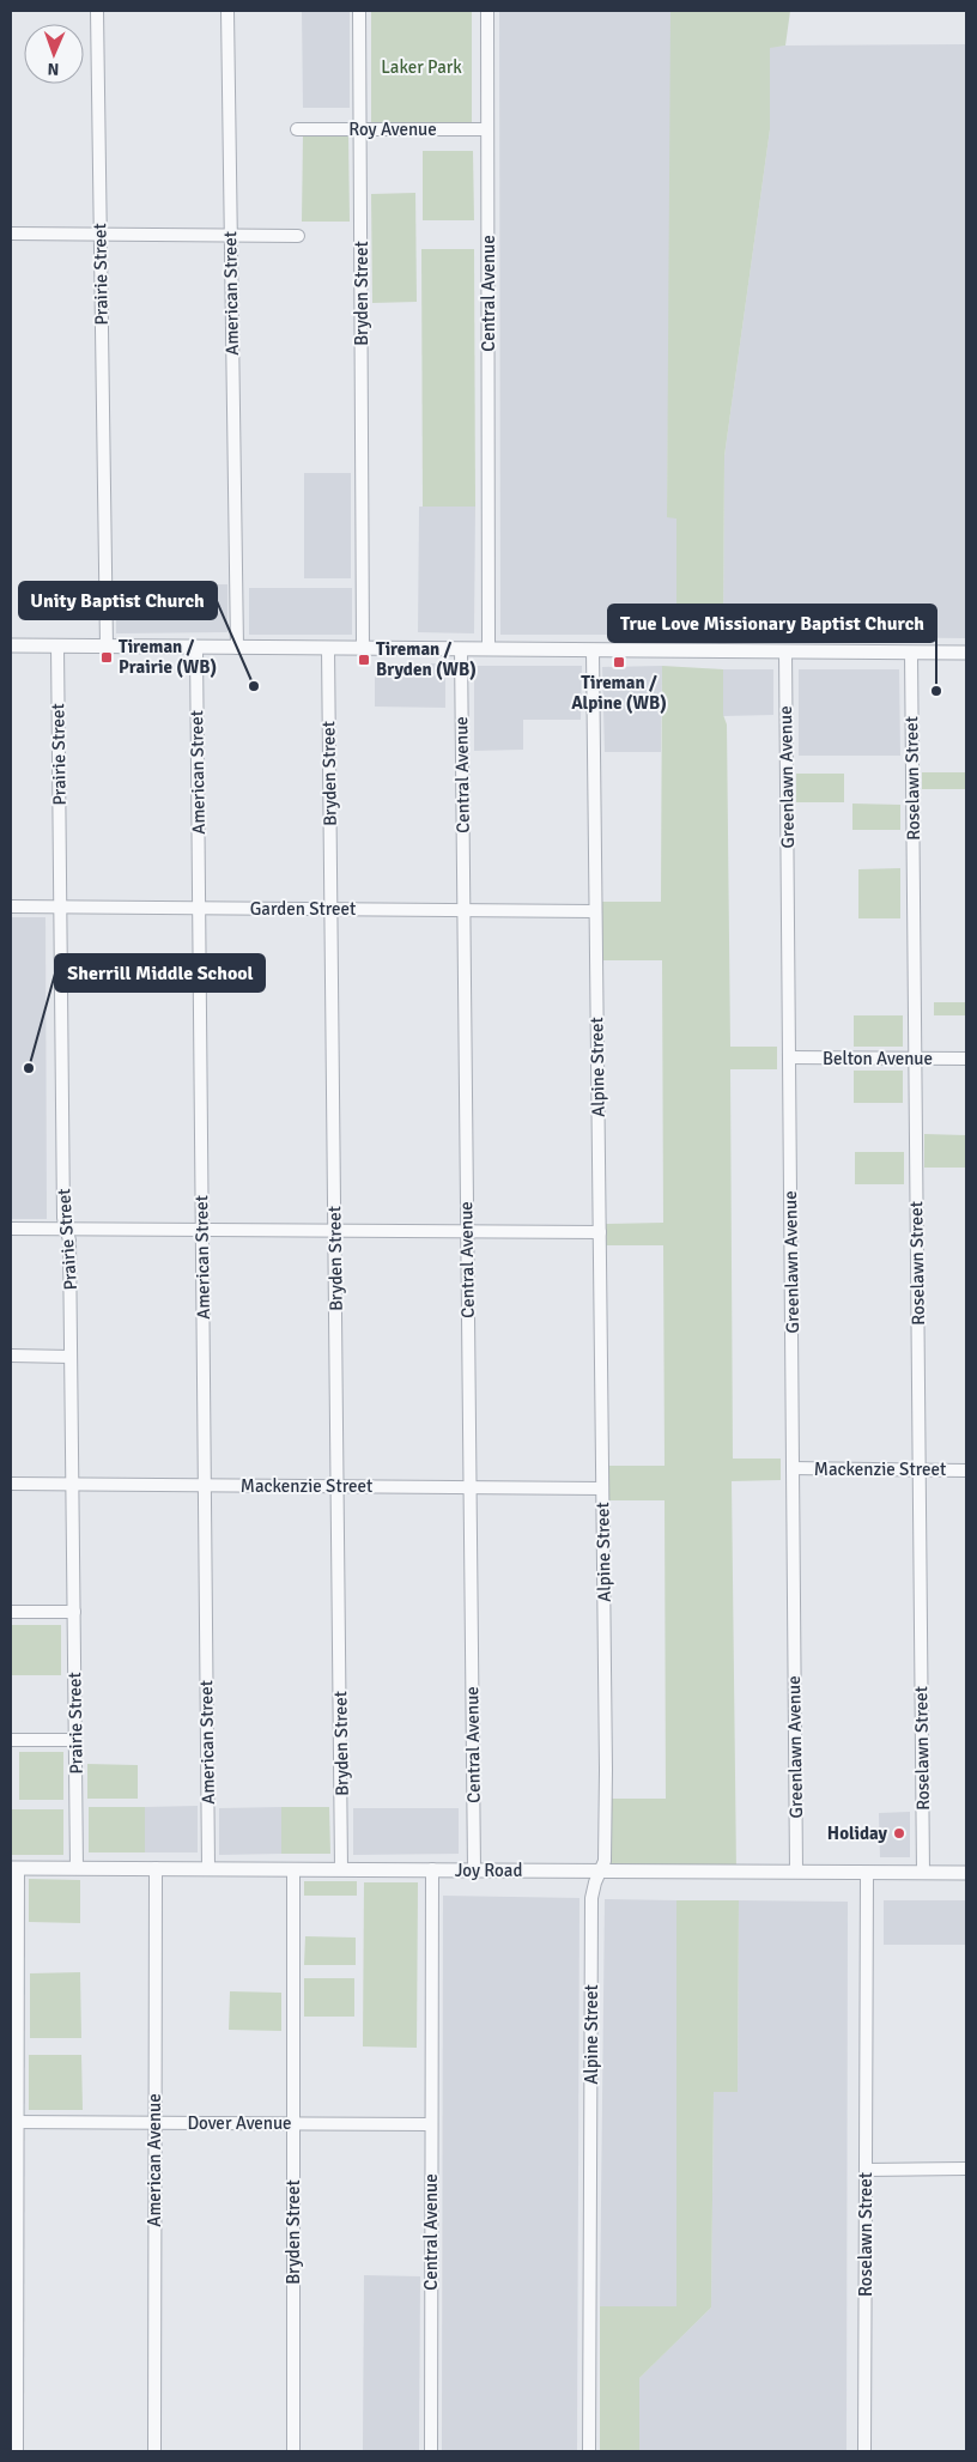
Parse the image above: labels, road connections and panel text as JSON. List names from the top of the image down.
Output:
{
  "streets": {
    "street": [
      "Roy Avenue",
      "Prairie Street",
      "American Street",
      "Bryden Street",
      "Central Avenue",
      "Greenlawn Avenue",
      "Roselawn Street",
      "Garden Street",
      "Belton Avenue",
      "Alpine Street",
      "Mackenzie Street",
      "Joy Road",
      "Dover Avenue",
      "American Avenue"
    ]
  },
  "crossings": [
    ["Roy Avenue", "Bryden Street"],
    ["Roy Avenue", "Central Avenue"],
    ["Prairie Street", "Garden Street"],
    ["Prairie Street", "Mackenzie Street"],
    ["Prairie Street", "Joy Road"],
    ["American Street", "Garden Street"],
    ["American Street", "Mackenzie Street"],
    ["American Street", "Joy Road"],
    ["Bryden Street", "Garden Street"],
    ["Bryden Street", "Mackenzie Street"],
    ["Bryden Street", "Joy Road"],
    ["Bryden Street", "Dover Avenue"],
    ["Central Avenue", "Garden Street"],
    ["Central Avenue", "Mackenzie Street"],
    ["Central Avenue", "Joy Road"],
    ["Central Avenue", "Dover Avenue"],
    ["Greenlawn Avenue", "Belton Avenue"],
    ["Greenlawn Avenue", "Mackenzie Street"],
    ["Greenlawn Avenue", "Joy Road"],
    ["Roselawn Street", "Belton Avenue"],
    ["Roselawn Street", "Mackenzie Street"],
    ["Roselawn Street", "Joy Road"],
    ["Garden Street", "Alpine Street"],
    ["Alpine Street", "Mackenzie Street"],
    ["Alpine Street", "Joy Road"],
    ["Joy Road", "American Avenue"],
    ["Dover Avenue", "American Avenue"]
  ],
  "parks": ["Laker Park"],
  "places": {
    "transit": ["Tireman / Prairie (WB)", "Tireman / Bryden (WB)", "Tireman / Alpine (WB)"],
    "other": [
      "Unity Baptist Church",
      "True Love Missionary Baptist Church",
      "Sherrill Middle School",
      "Holiday"
    ]
  },
  "north": "bottom"
}
